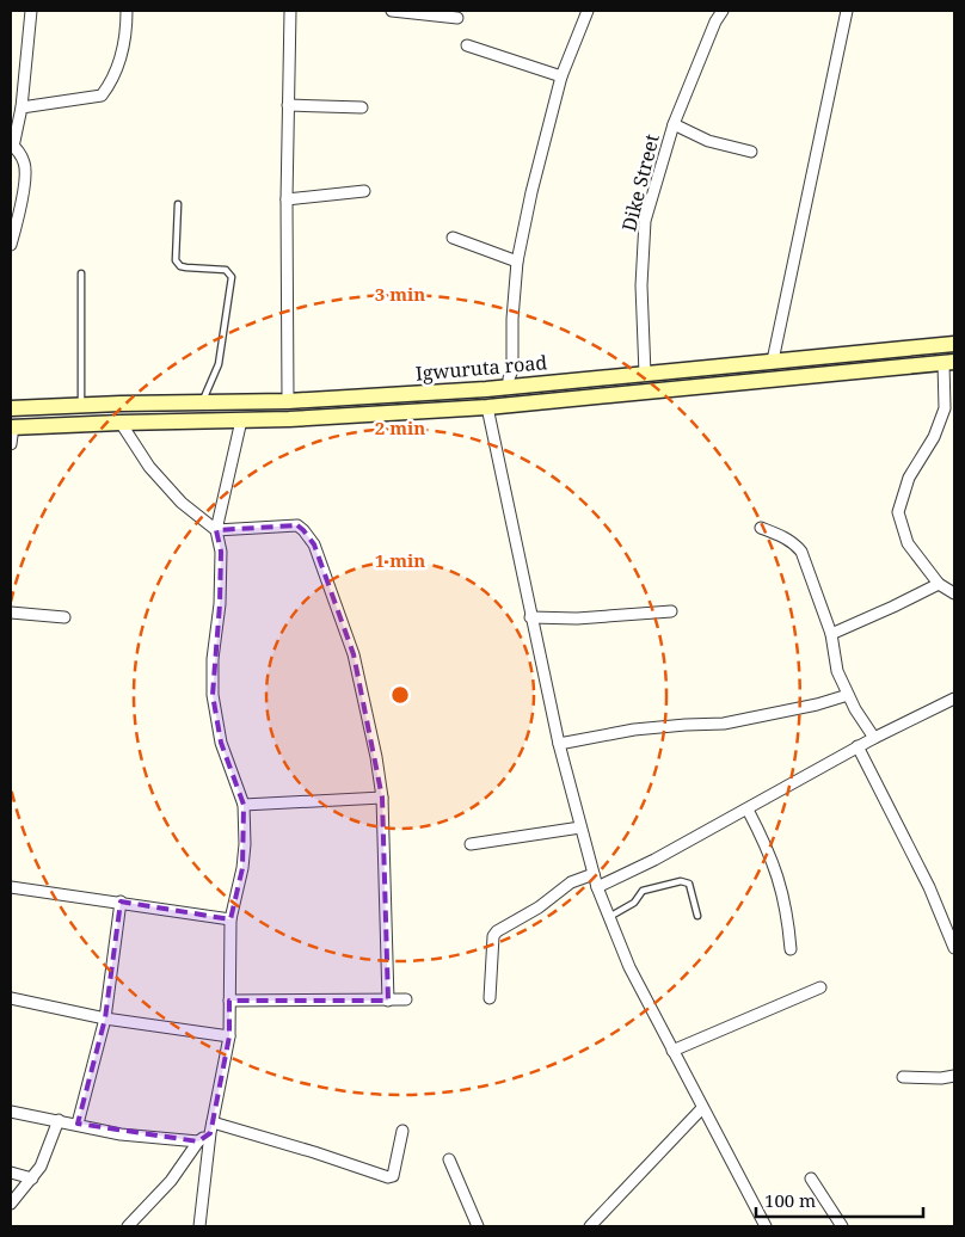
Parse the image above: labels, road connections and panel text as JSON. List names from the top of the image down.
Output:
{
  "streets": {
    "main road": ["Igwuruta road"],
    "street": ["Dike Street"]
  },
  "crossings": [
    ["Dike Street", "Igwuruta road"]
  ],
  "scale_bar": "100 m",
  "rings": ["3 min", "2 min", "1 min"]
}
